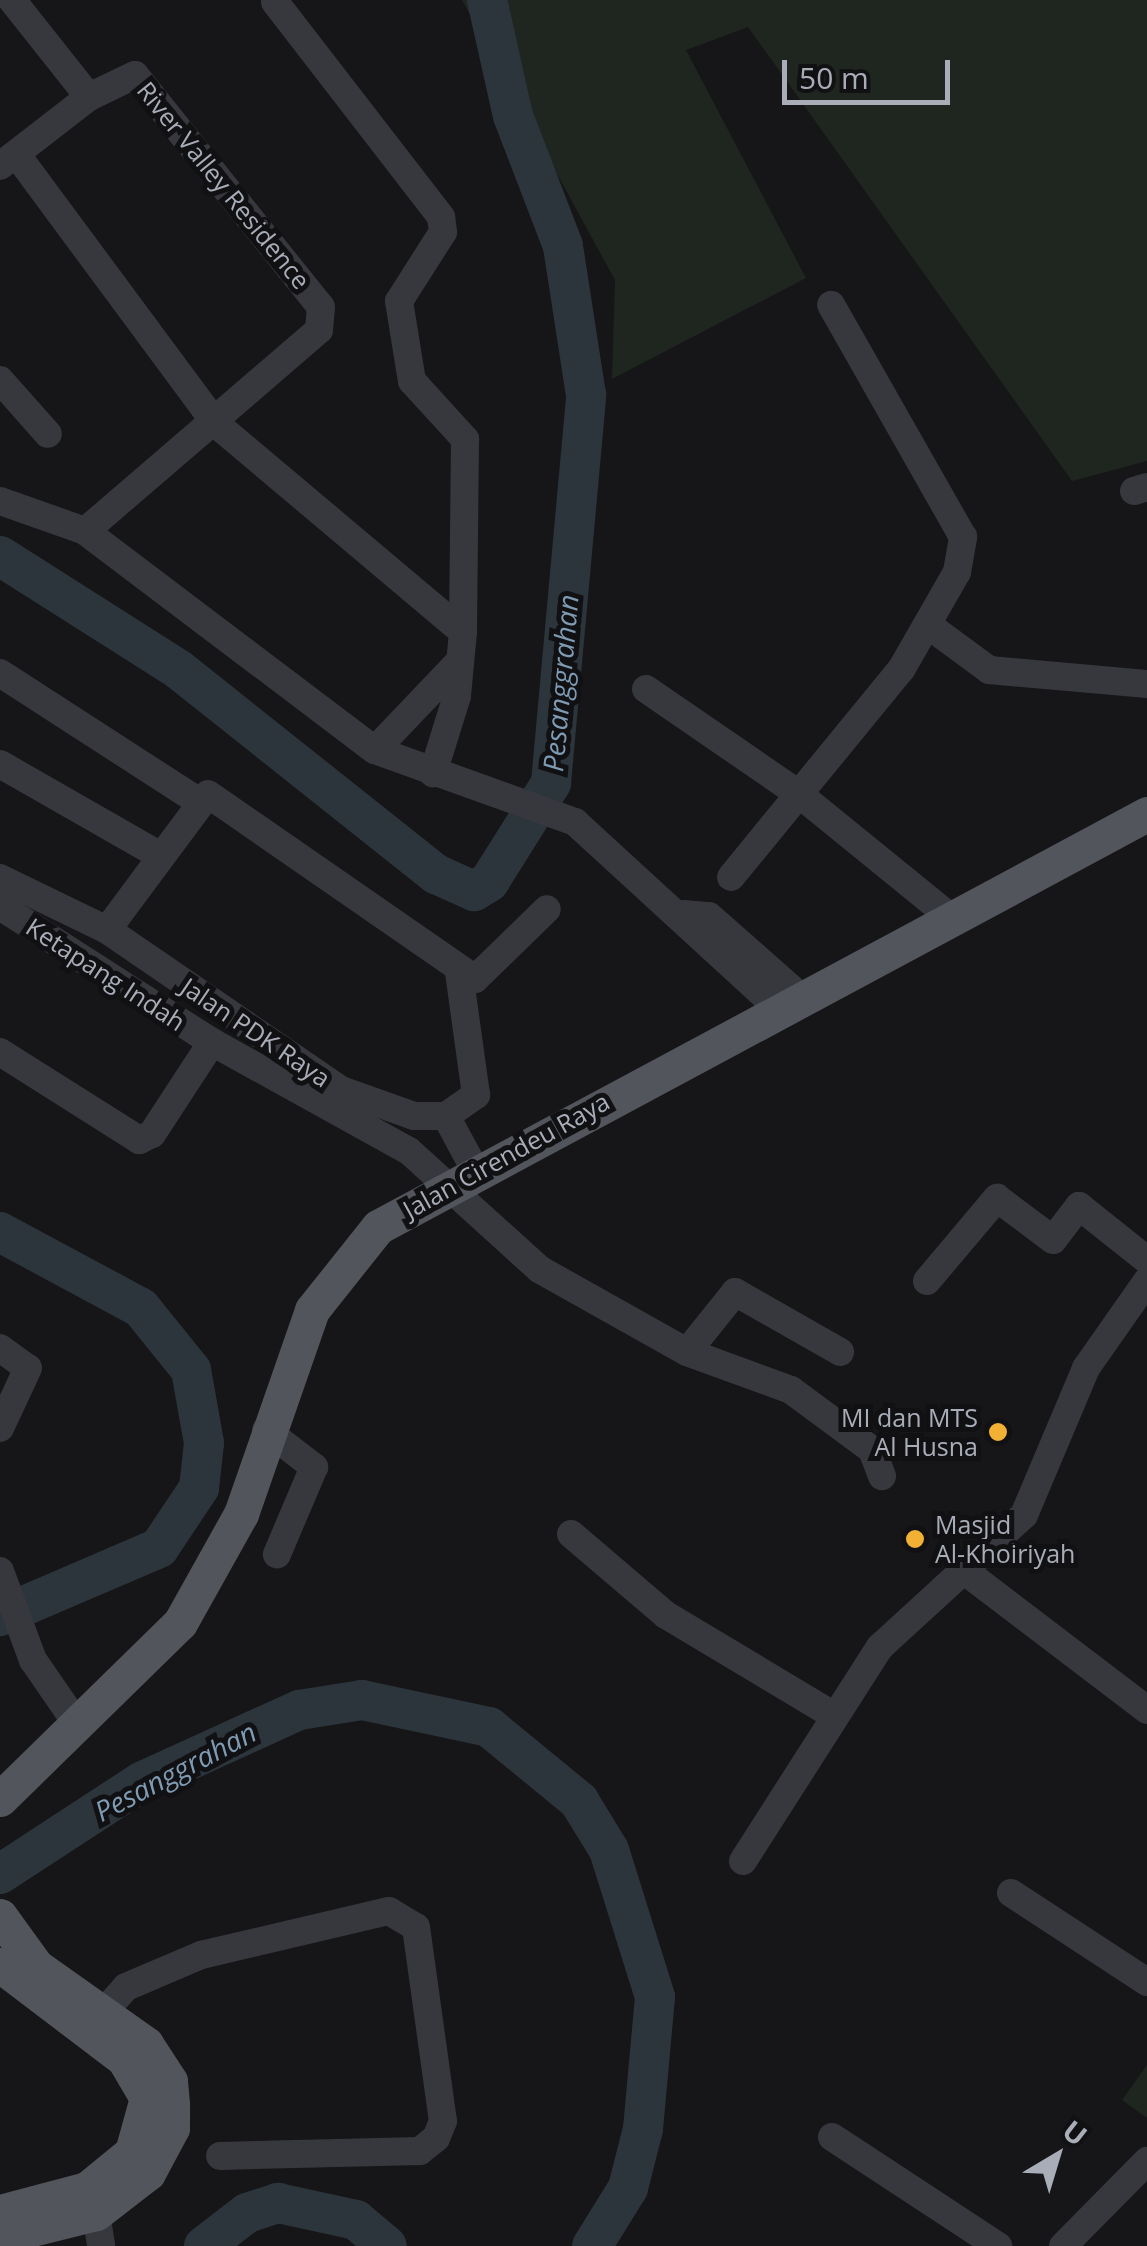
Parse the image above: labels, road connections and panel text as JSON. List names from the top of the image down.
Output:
{
  "streets": {
    "main road": ["Jalan Cirendeu Raya"],
    "street": ["River Valley Residence", "Ketapang Indah", "Jalan PDK Raya"]
  },
  "crossings": [
    ["Ketapang Indah", "Jalan Cirendeu Raya"]
  ],
  "water": ["Pesanggrahan"],
  "places": ["MI dan MTS Al Husna", "Masjid Al-Khoiriyah"],
  "scale_bar": "50 m",
  "north": "top right"
}
